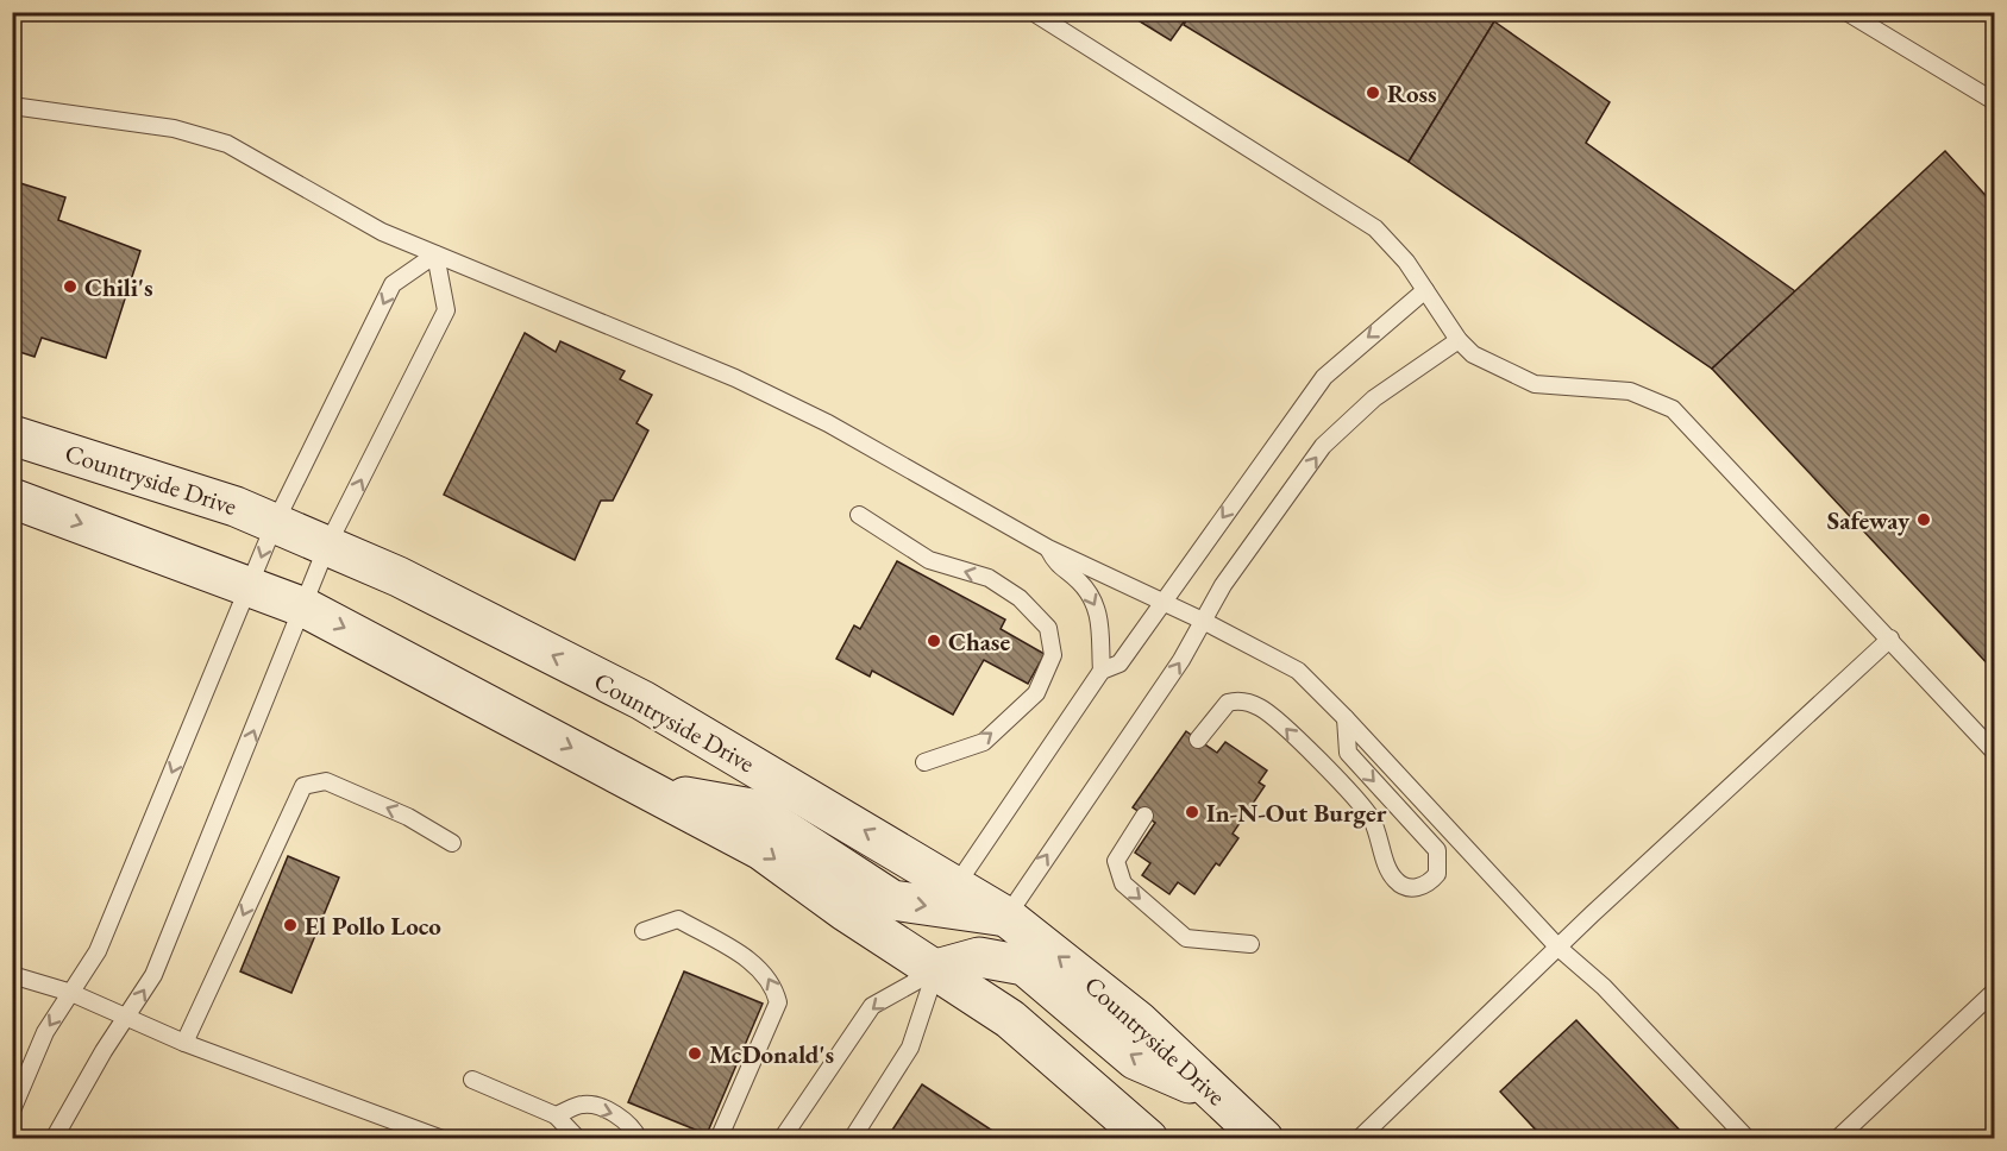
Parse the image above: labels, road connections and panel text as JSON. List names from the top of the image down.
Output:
{
  "streets": {
    "street": ["Countryside Drive"]
  },
  "places": [
    "Ross",
    "Chili's",
    "Safeway",
    "Chase",
    "In-N-Out Burger",
    "El Pollo Loco",
    "McDonald's"
  ]
}
